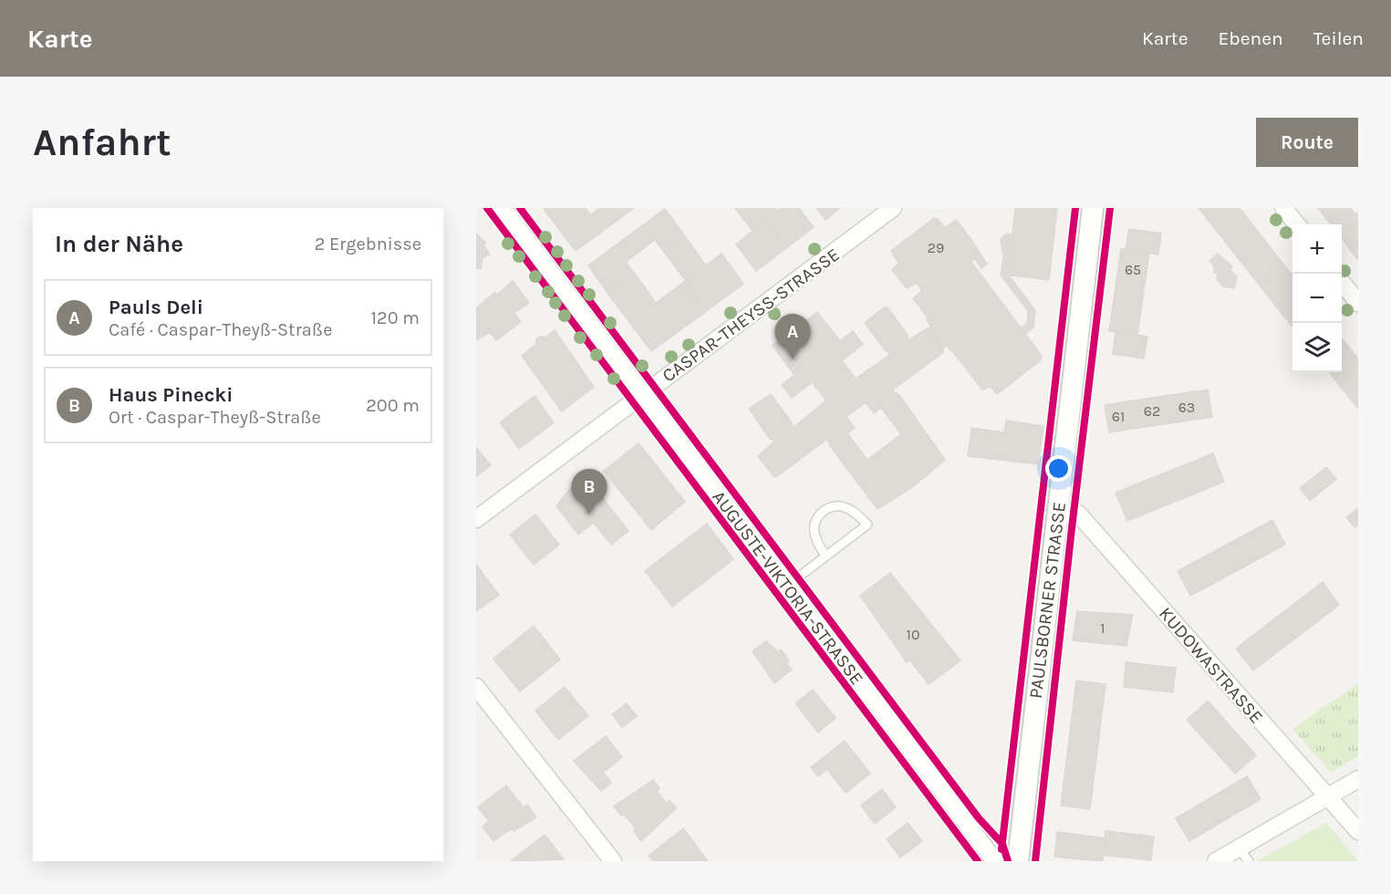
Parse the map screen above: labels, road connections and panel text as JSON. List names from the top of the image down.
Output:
{
  "streets": {
    "street": [
      "CASPAR-THEYSS-STRASSE",
      "AUGUSTE-VIKTORIA-STRASSE",
      "PAULSBORNER STRASSE",
      "KUDOWASTRASSE"
    ]
  },
  "crossings": [
    ["CASPAR-THEYSS-STRASSE", "AUGUSTE-VIKTORIA-STRASSE"],
    ["PAULSBORNER STRASSE", "KUDOWASTRASSE"]
  ],
  "house_numbers": [
    "29",
    "65",
    "63",
    "62",
    "61",
    "1",
    "10"
  ],
  "page": {
    "header": "Karte",
    "nav": ["Karte", "Ebenen", "Teilen"],
    "buttons": "Route",
    "title": "Anfahrt",
    "heading": ["In der Nähe", "2 Ergebnisse"],
    "map_buttons": ["+", "−"],
    "list": [
      {
        "mark": "A",
        "name": "Pauls Deli",
        "note": "Café · Caspar-Theyß-Straße",
        "value": "120 m"
      },
      {
        "mark": "B",
        "name": "Haus Pinecki",
        "note": "Ort · Caspar-Theyß-Straße",
        "value": "200 m"
      }
    ],
    "pins": ["A", "B"]
  }
}
